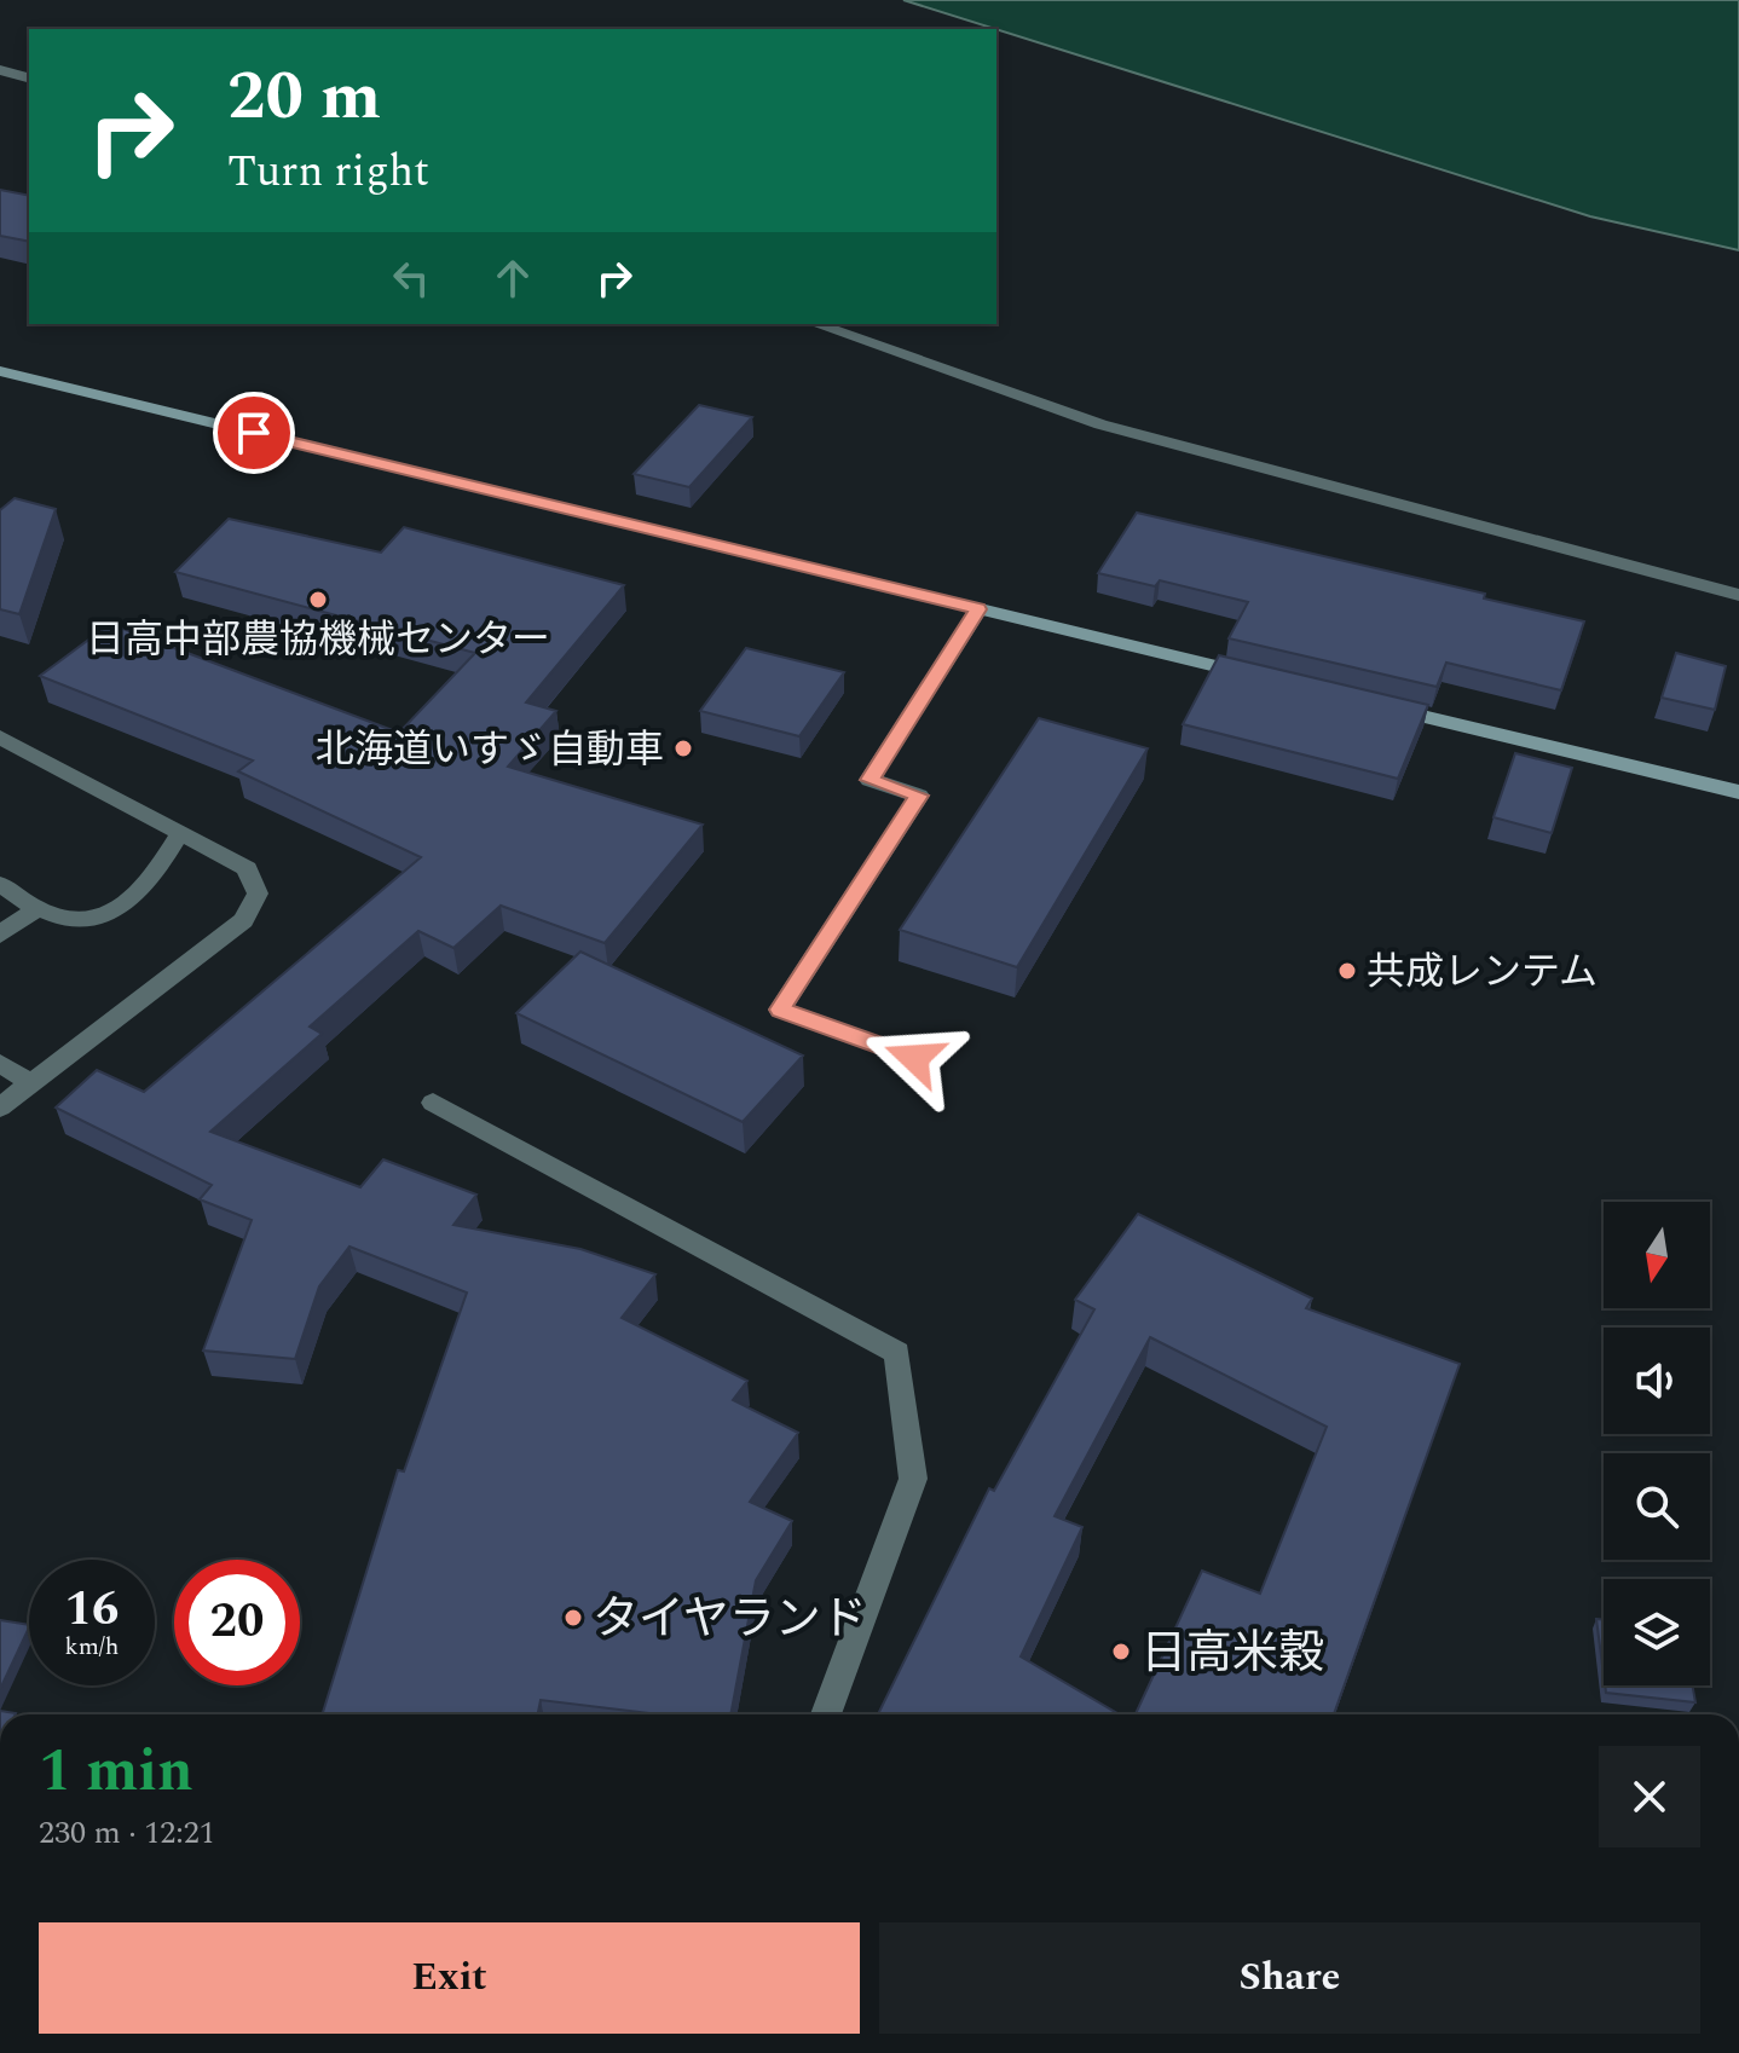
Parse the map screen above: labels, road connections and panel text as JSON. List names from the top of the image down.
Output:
{
  "places": [
    "日高中部農協機械センター",
    "北海道いすゞ自動車",
    "共成レンテム",
    "タイヤランド",
    "日高米穀"
  ],
  "north": "bottom",
  "page": {
    "turn": ["20 m", "Turn right"],
    "speed": "16 km/h",
    "limit": "20",
    "heading": ["1 min", "230 m · 12:21"],
    "buttons": ["Exit", "Share"]
  }
}
